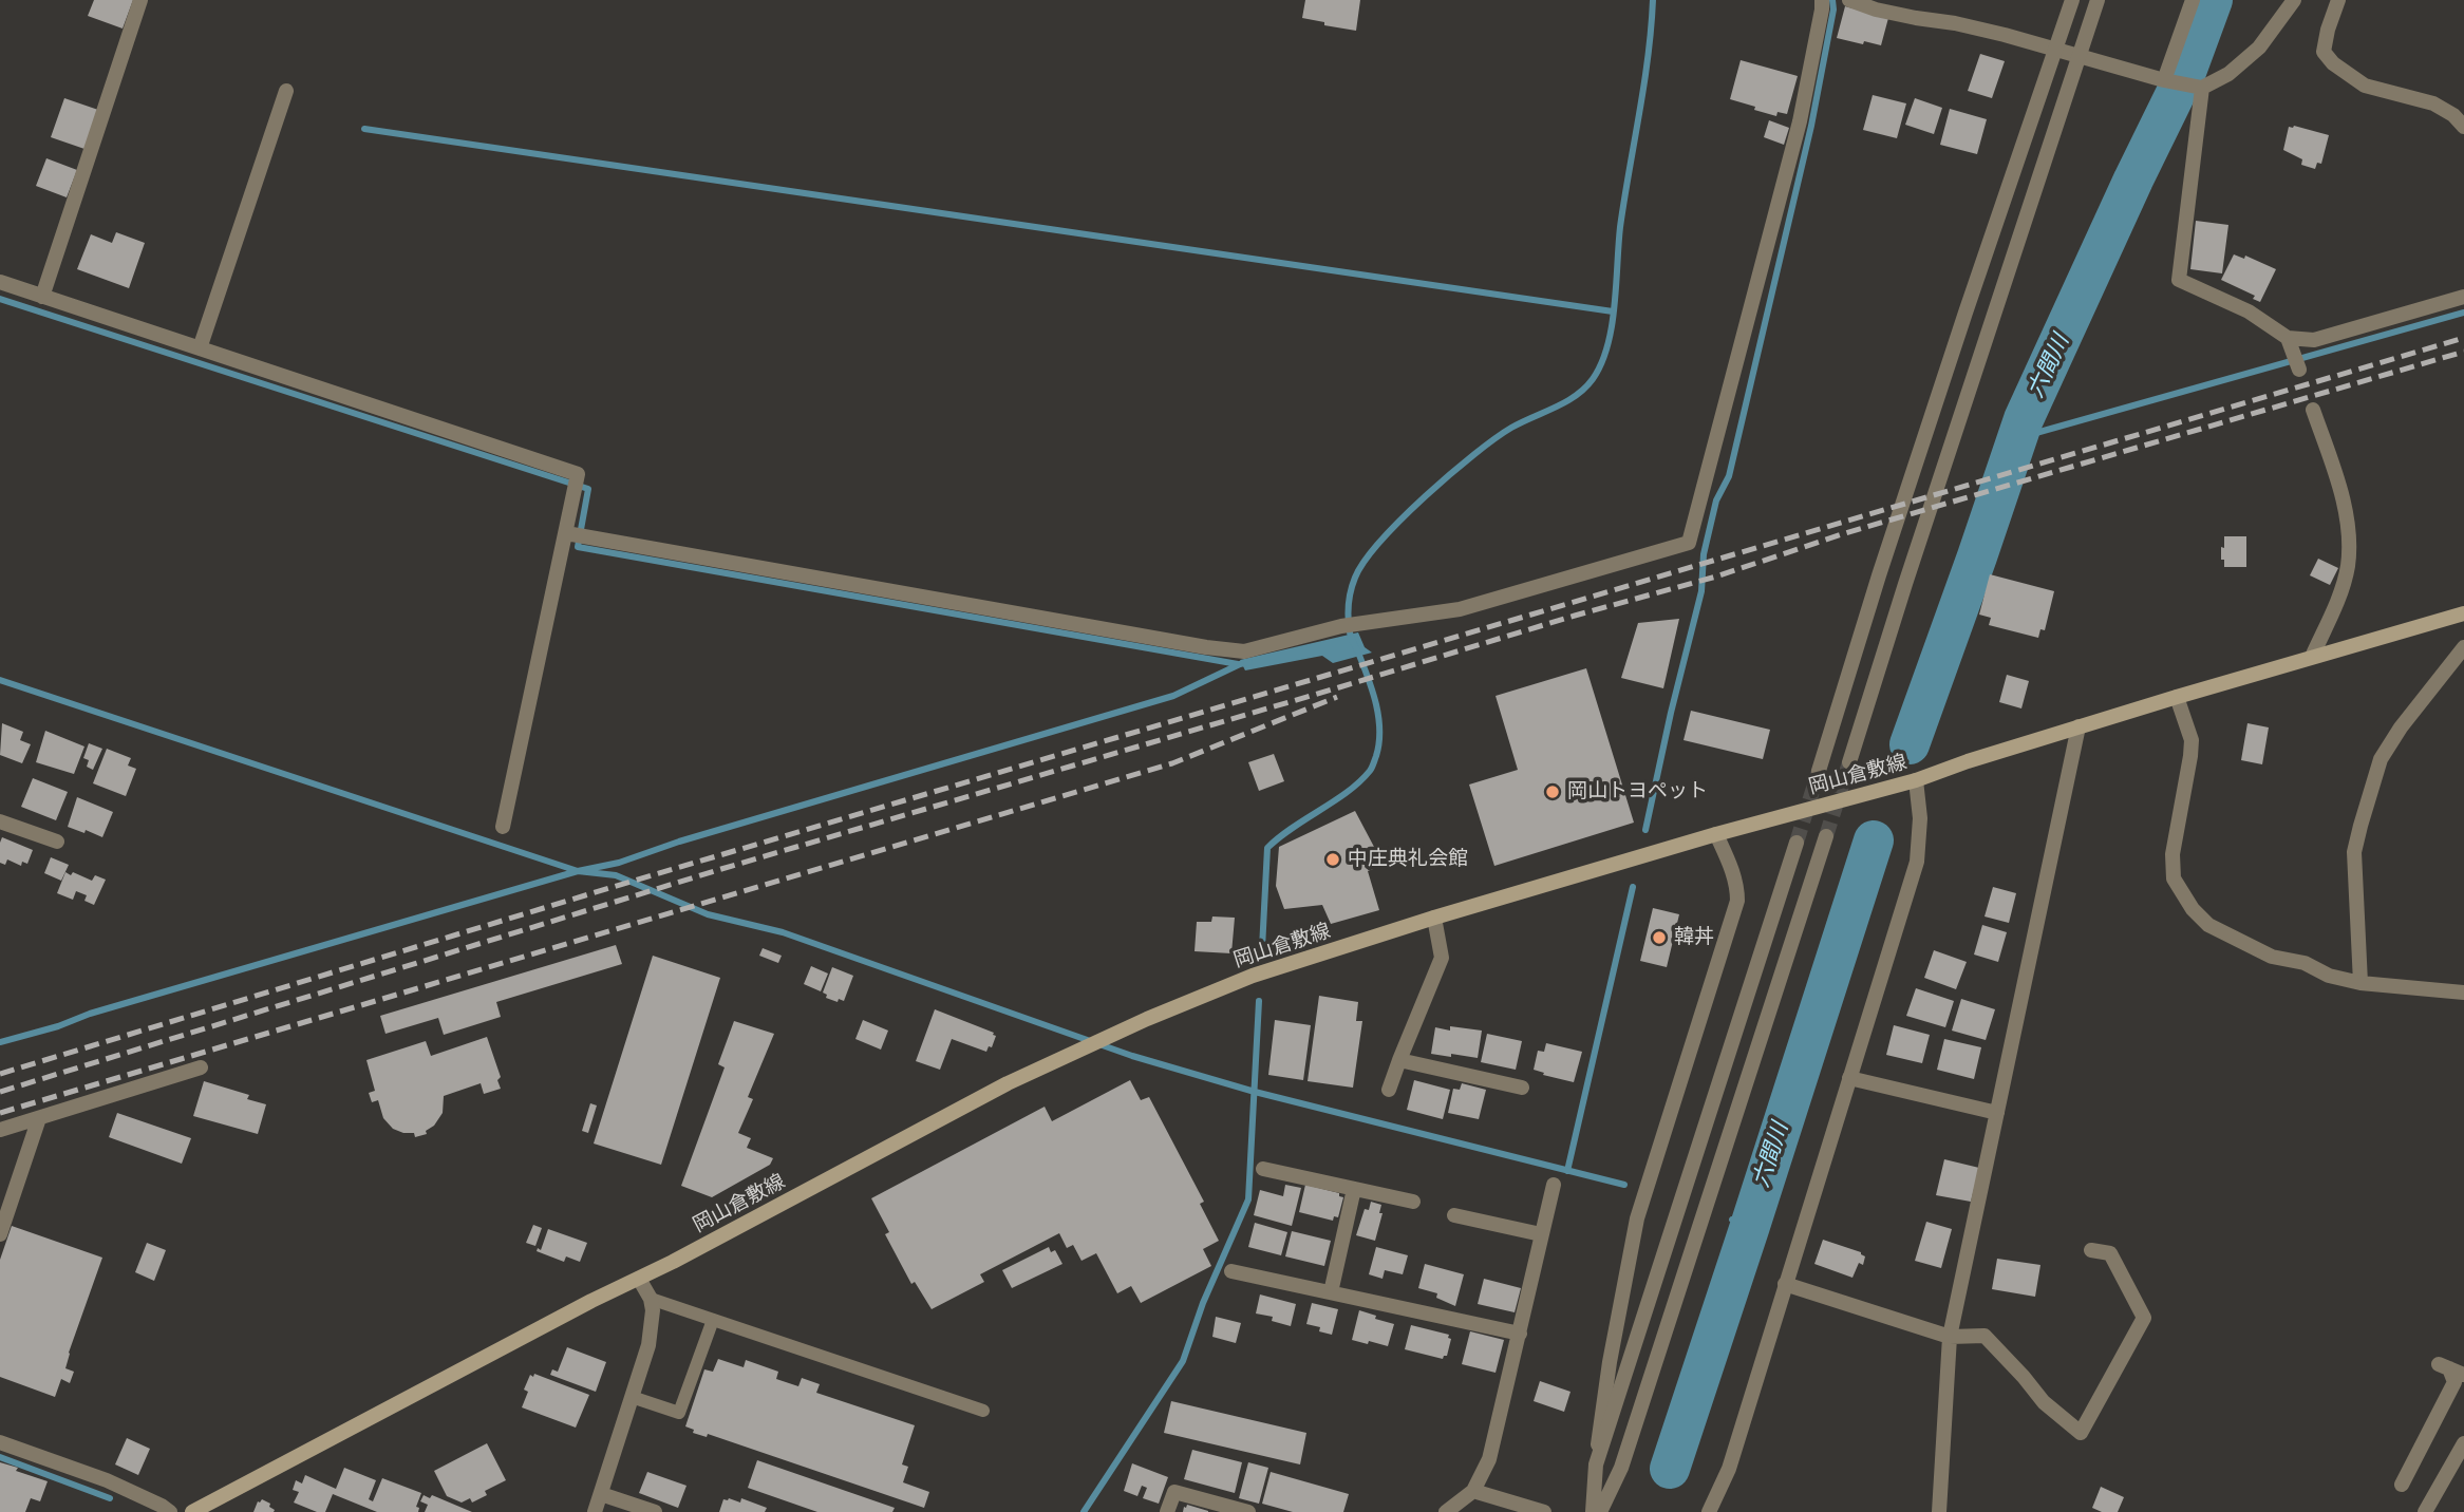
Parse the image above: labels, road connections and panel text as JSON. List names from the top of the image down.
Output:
{
  "streets": {
    "main road": ["岡山倉敷線"]
  },
  "water": ["六間川"],
  "places": ["岡山トヨペット", "中庄典礼会館", "韓丼"]
}
